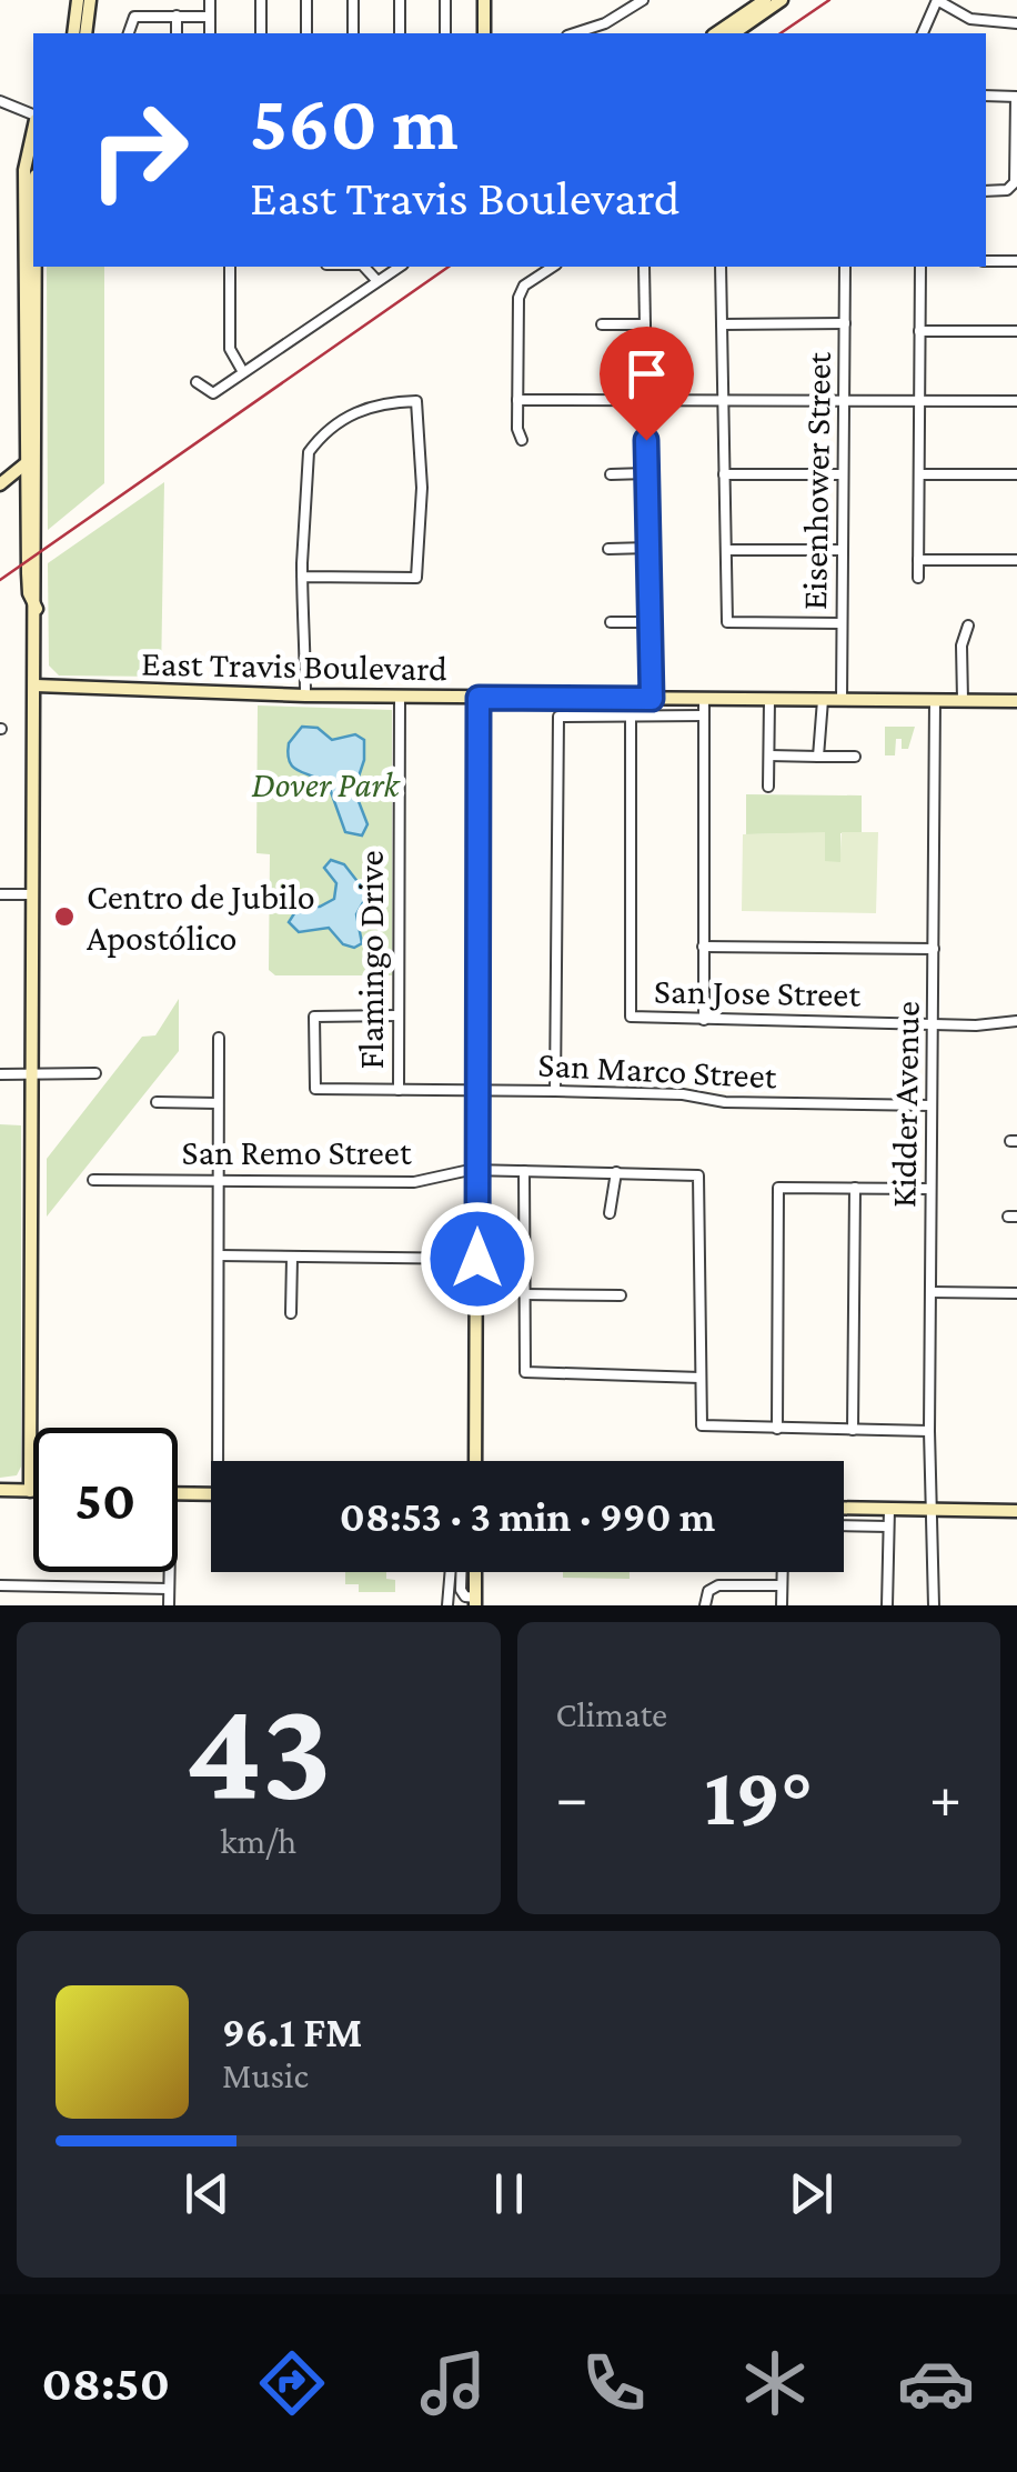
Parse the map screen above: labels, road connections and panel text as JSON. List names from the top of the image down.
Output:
{
  "streets": {
    "main road": ["East Travis Boulevard"],
    "street": [
      "Eisenhower Street",
      "Flamingo Drive",
      "San Jose Street",
      "San Marco Street",
      "Kidder Avenue",
      "San Remo Street"
    ]
  },
  "crossings": [
    ["Eisenhower Street", "East Travis Boulevard"],
    ["East Travis Boulevard", "Flamingo Drive"],
    ["East Travis Boulevard", "Kidder Avenue"],
    ["Flamingo Drive", "San Marco Street"],
    ["San Jose Street", "Kidder Avenue"],
    ["San Marco Street", "Kidder Avenue"]
  ],
  "parks": ["Dover Park"],
  "places": ["Centro de Jubilo Apostólico"],
  "page": {
    "turn": ["560 m", "East Travis Boulevard"],
    "limit": "50",
    "trip": "08:53 · 3 min · 990 m",
    "tile": [
      ["43", "km/h"],
      "Climate"
    ],
    "heat": ["−", "19°", "+"],
    "song": ["96.1 FM", "Music"],
    "tabs": "08:50"
  }
}
